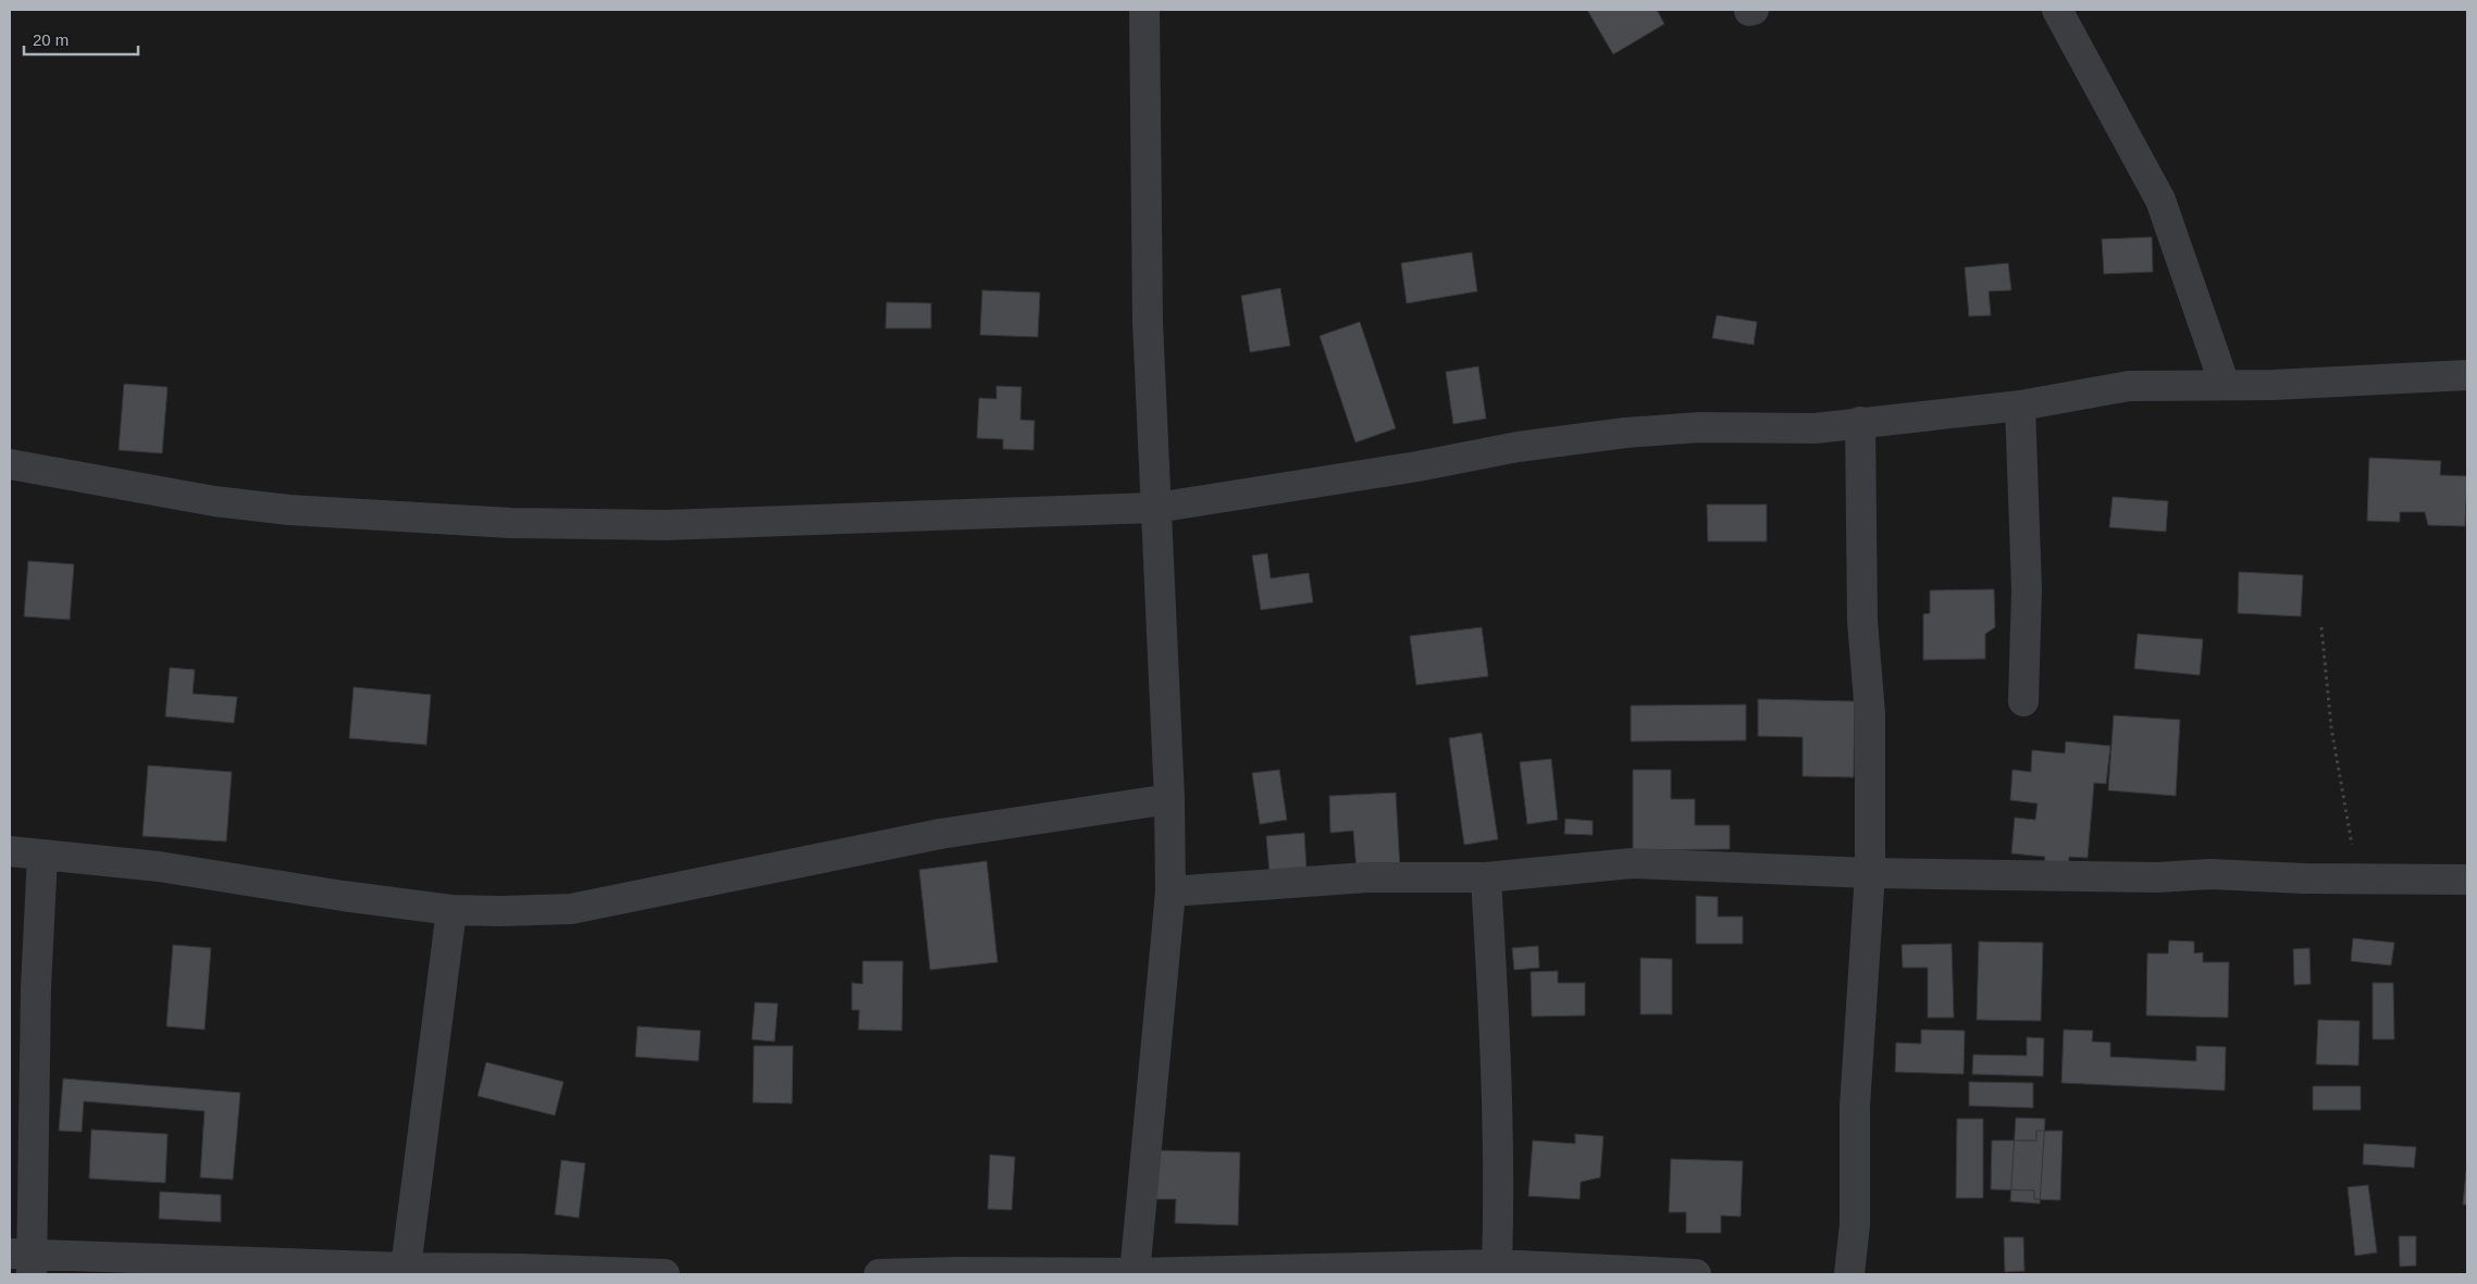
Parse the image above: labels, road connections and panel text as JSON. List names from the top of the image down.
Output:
{
  "scale_bar": "20 m"
}
